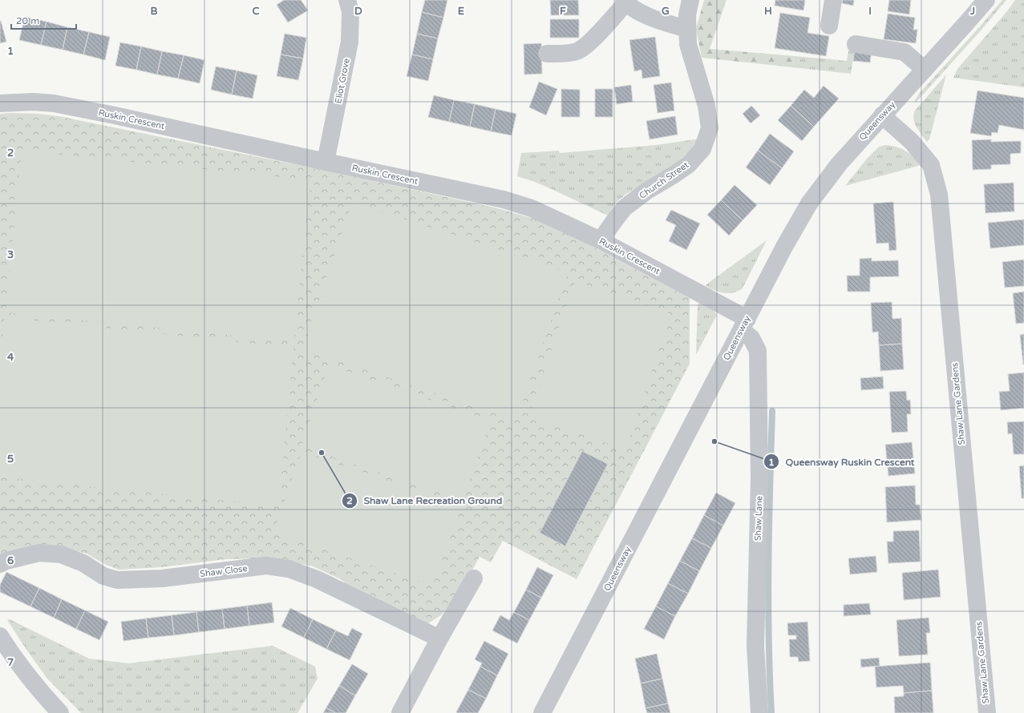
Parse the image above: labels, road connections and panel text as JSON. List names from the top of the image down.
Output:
{
  "streets": {
    "street": [
      "Eliot Grove",
      "Ruskin Crescent",
      "Queensway",
      "Church Street",
      "Shaw Lane Gardens",
      "Shaw Lane",
      "Shaw Close"
    ]
  },
  "crossings": [
    ["Eliot Grove", "Ruskin Crescent"],
    ["Ruskin Crescent", "Queensway"],
    ["Ruskin Crescent", "Church Street"],
    ["Ruskin Crescent", "Shaw Lane"],
    ["Queensway", "Shaw Lane Gardens"],
    ["Queensway", "Shaw Lane"]
  ],
  "places": ["Queensway Ruskin Crescent", "Shaw Lane Recreation Ground"],
  "scale_bar": "20 m",
  "grid": {
    "columns": [
      "B",
      "C",
      "D",
      "E",
      "F",
      "G",
      "H",
      "I",
      "J"
    ],
    "rows": [
      "1",
      "2",
      "3",
      "4",
      "5",
      "6",
      "7"
    ]
  }
}
